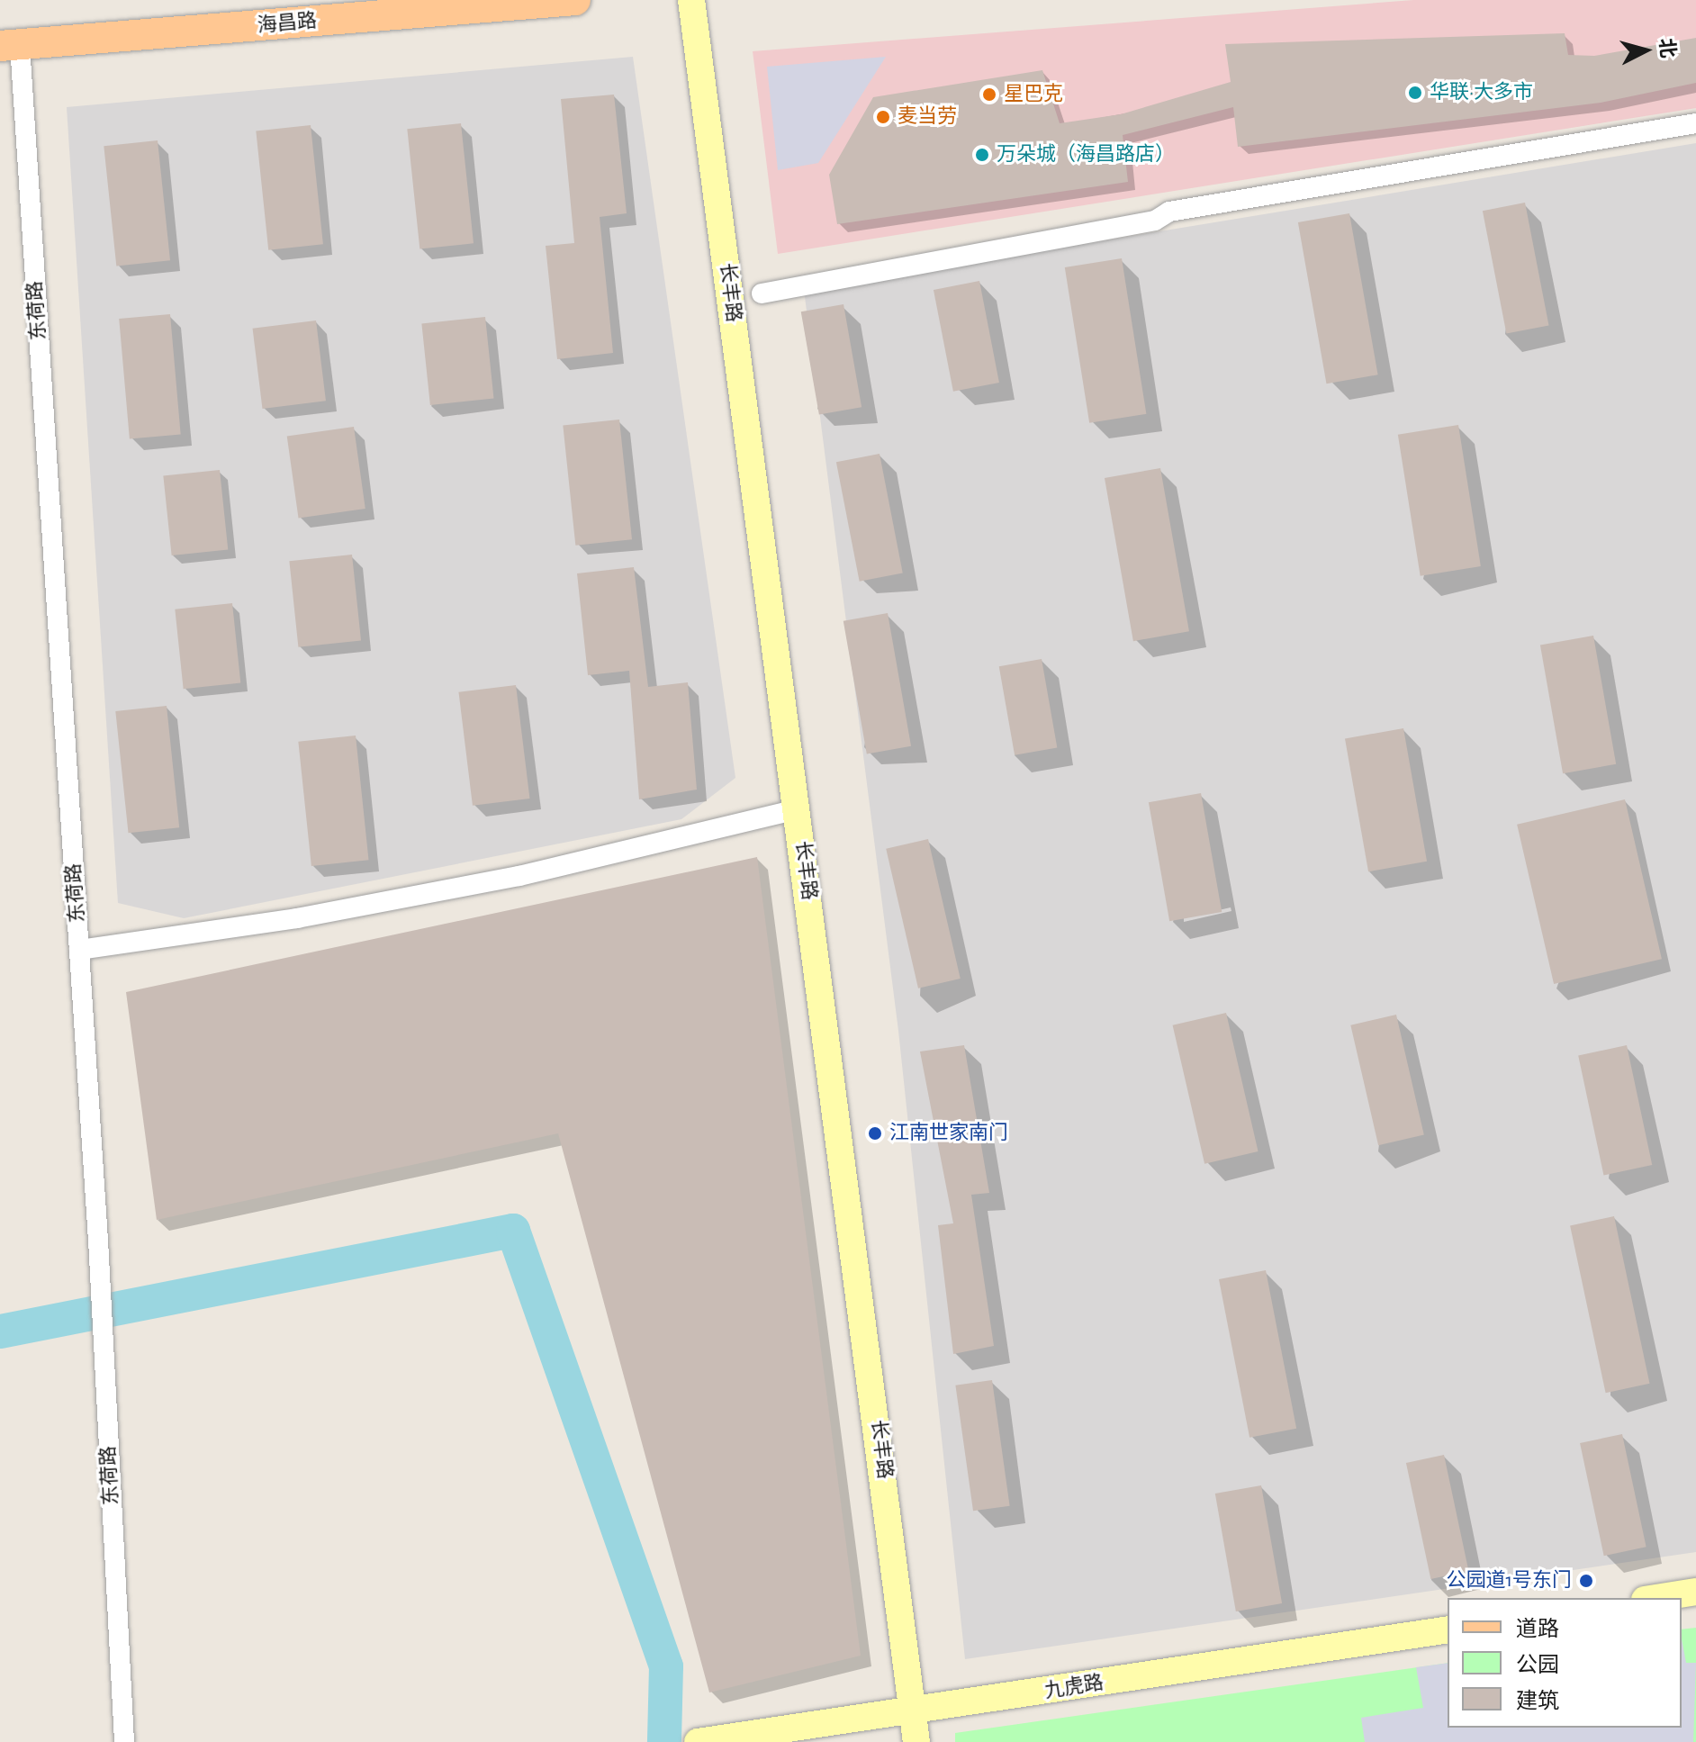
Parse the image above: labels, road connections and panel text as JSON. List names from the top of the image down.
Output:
{
  "streets": {
    "main road": ["海昌路"],
    "street": ["长丰路", "东荷路", "九虎路"]
  },
  "crossings": [
    ["海昌路", "东荷路"],
    ["长丰路", "九虎路"]
  ],
  "places": [
    "华联·大多市",
    "星巴克",
    "麦当劳",
    "万朵城（海昌路店）",
    "江南世家南门",
    "公园道1号东门"
  ],
  "legend": ["道路", "公园", "建筑"],
  "north": "right"
}
